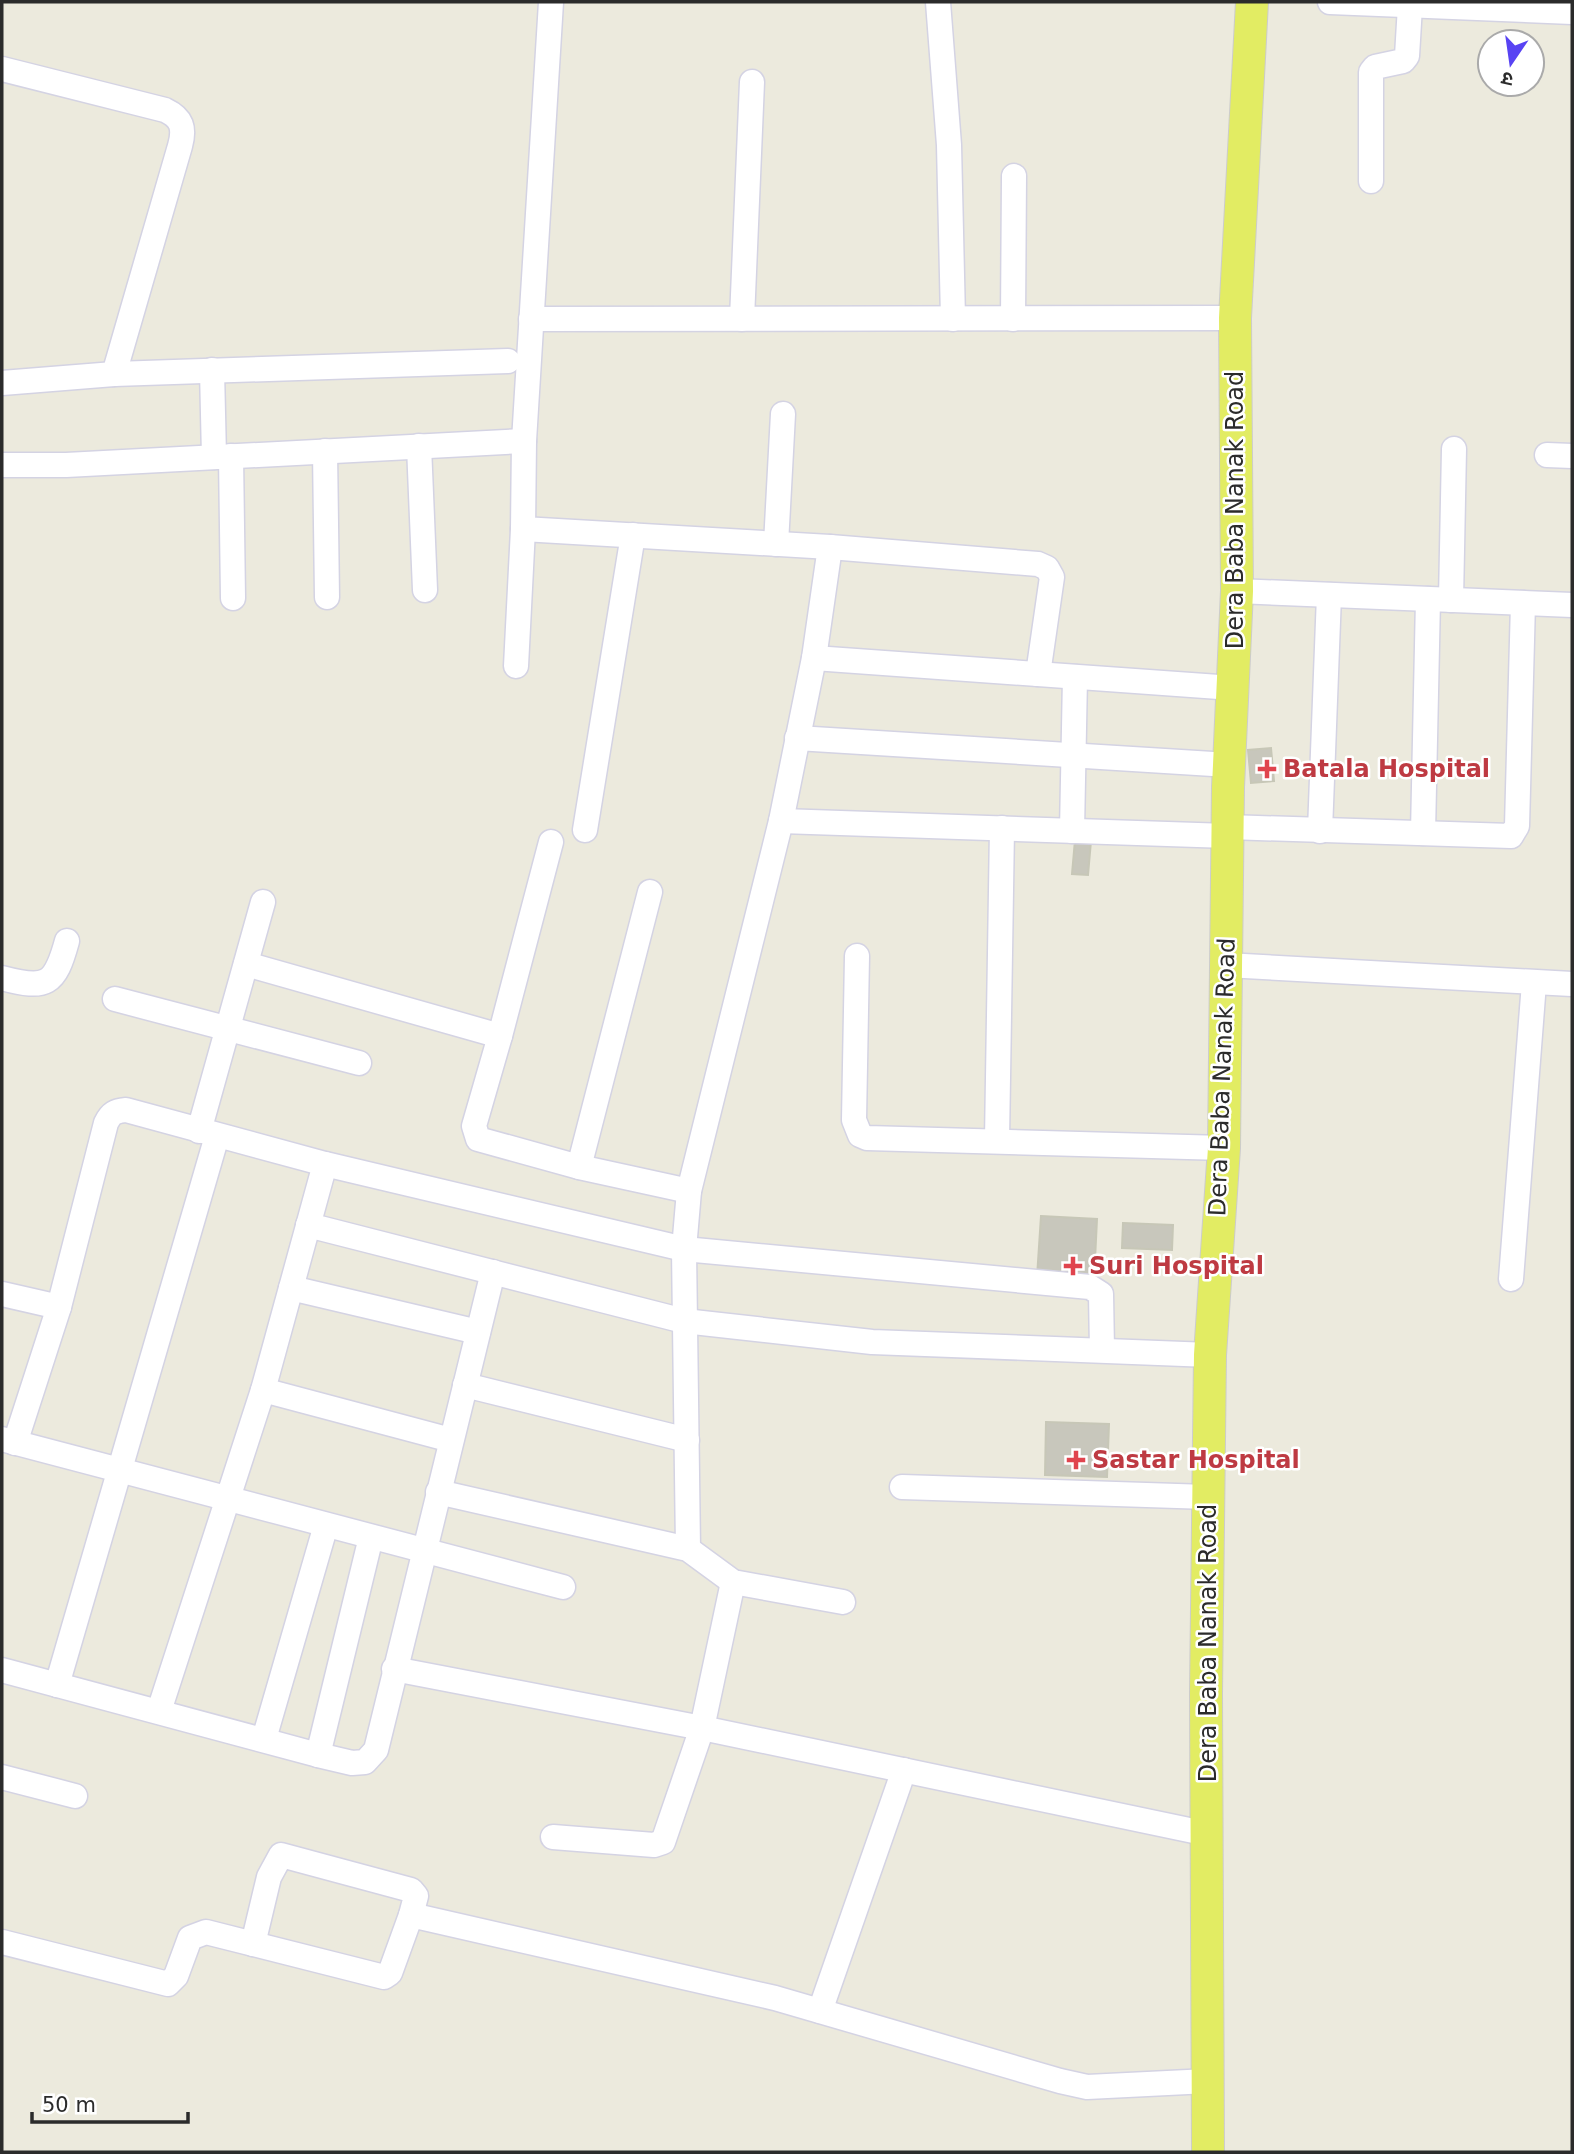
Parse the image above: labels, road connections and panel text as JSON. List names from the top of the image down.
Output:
{
  "streets": {
    "main road": ["Dera Baba Nanak Road"]
  },
  "places": {
    "health": ["Batala Hospital", "Suri Hospital", "Sastar Hospital"]
  },
  "scale_bar": "50 m",
  "north": "bottom"
}
